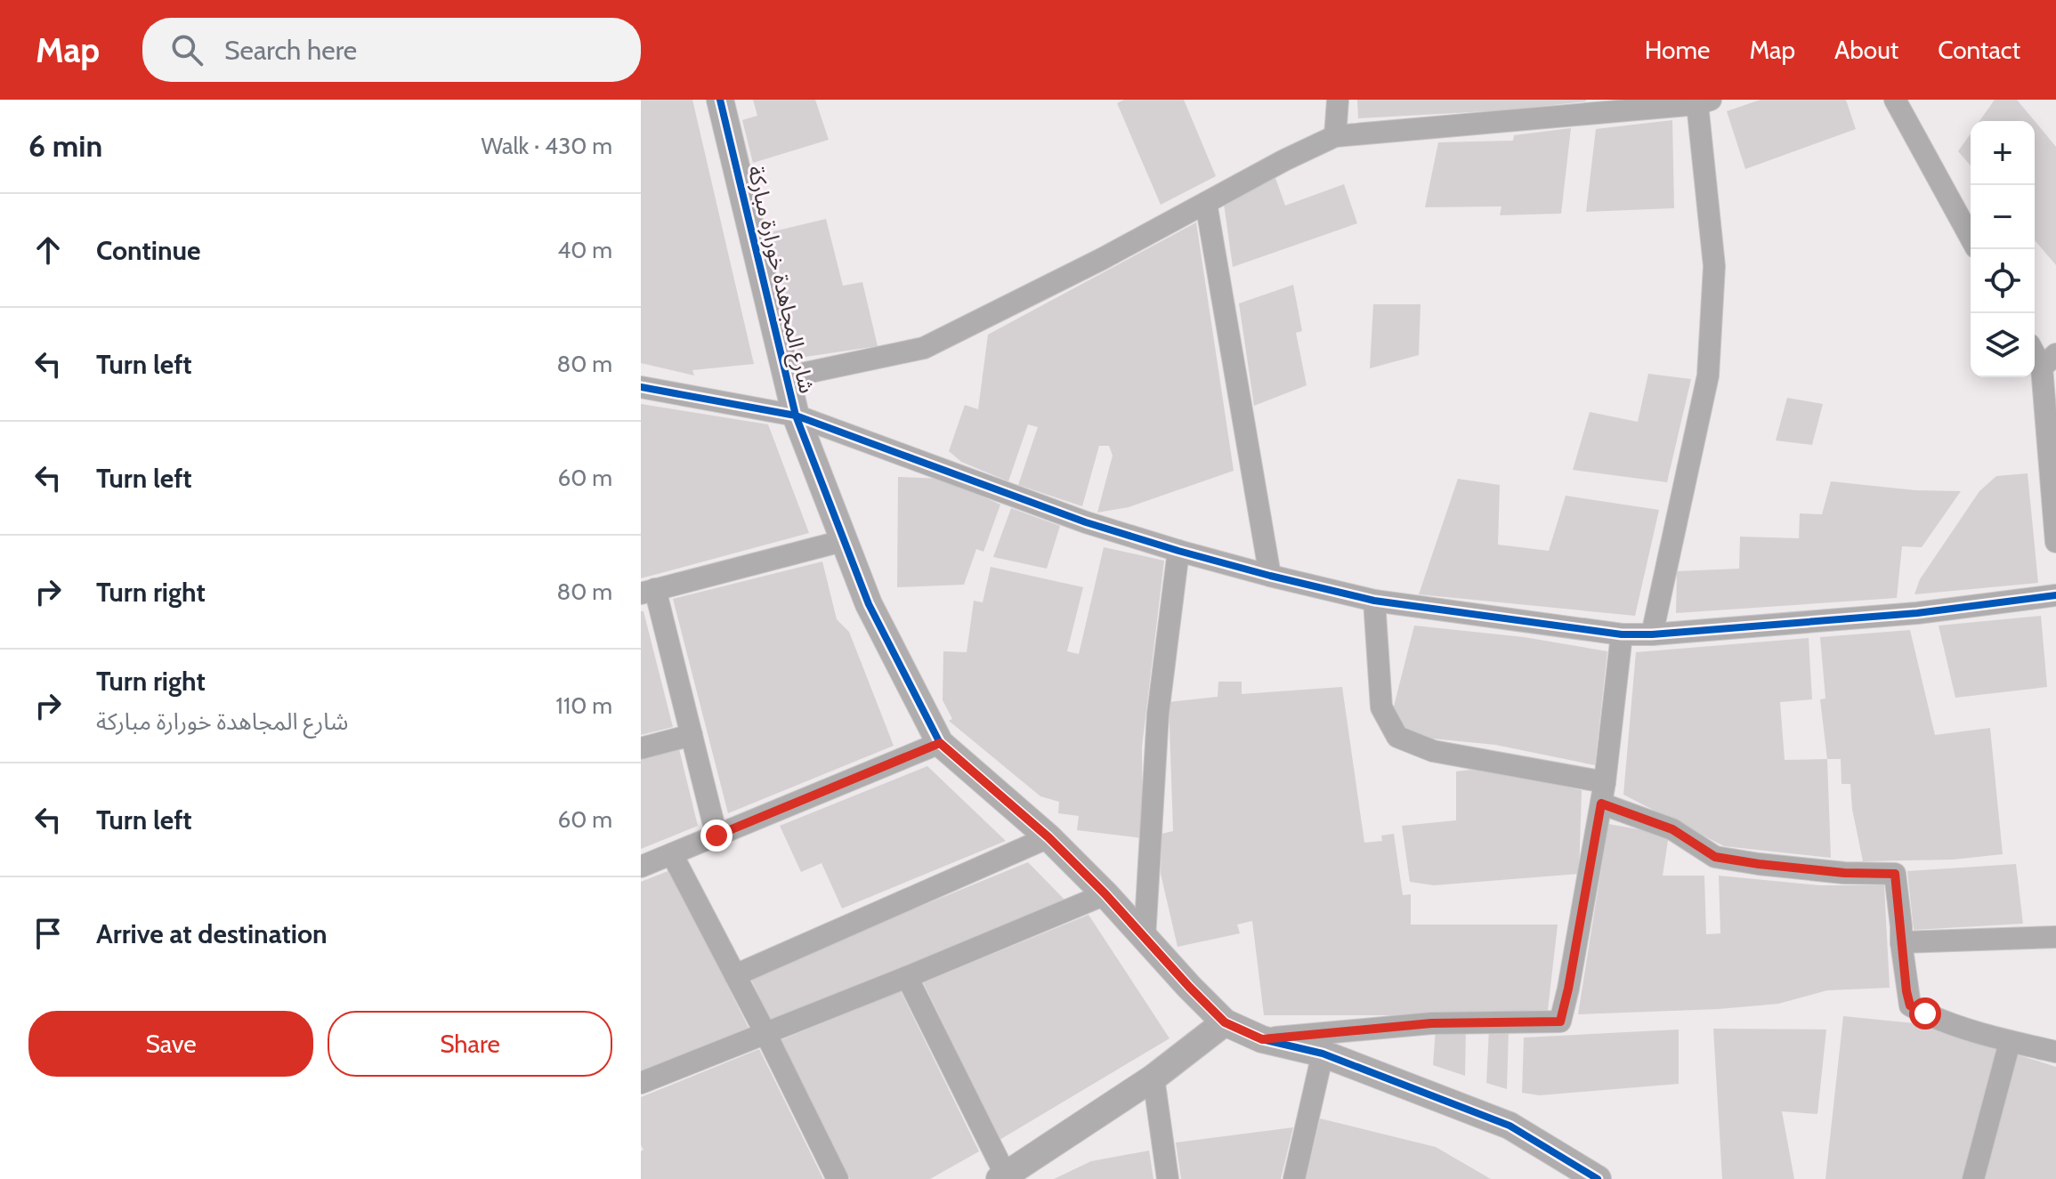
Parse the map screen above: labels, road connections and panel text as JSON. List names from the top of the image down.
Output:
{
  "streets": {
    "street": ["شارع المجاهدة خورارة مباركة"]
  },
  "page": {
    "header": "Map",
    "search": "Search here",
    "nav": [
      "Home",
      "Map",
      "About",
      "Contact"
    ],
    "heading": ["6 min", "Walk · 430 m"],
    "map_buttons": ["+", "−"],
    "list": [
      ["Continue", "40 m"],
      ["Turn left", "80 m"],
      ["Turn left", "60 m"],
      ["Turn right", "80 m"],
      ["Turn right", "شارع المجاهدة خورارة مباركة", "110 m"],
      ["Turn left", "60 m"],
      "Arrive at destination"
    ],
    "buttons": ["Save", "Share"]
  }
}
